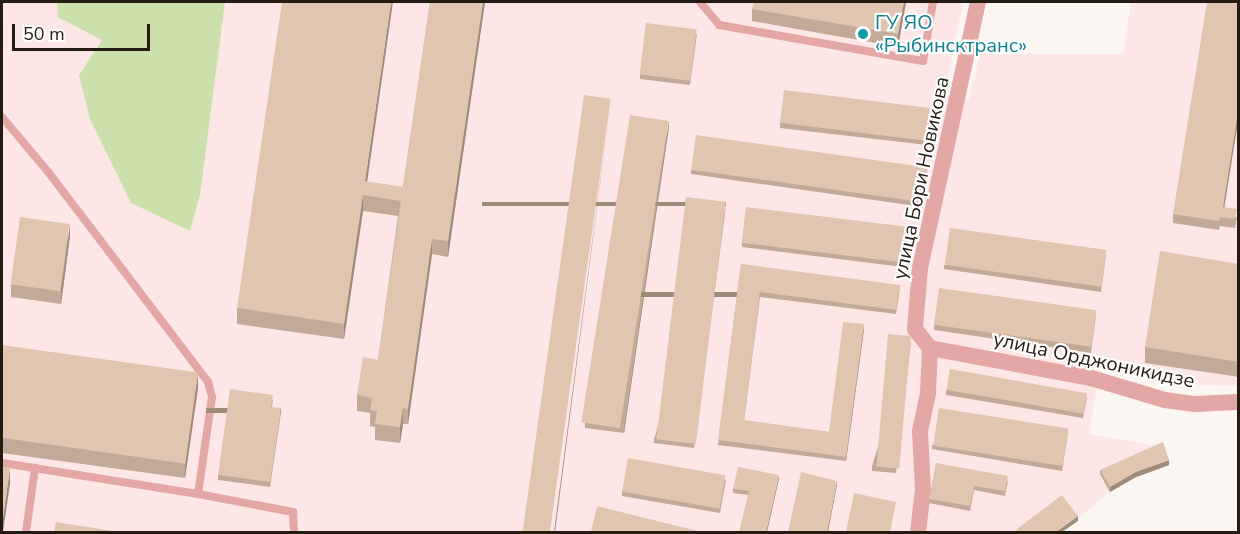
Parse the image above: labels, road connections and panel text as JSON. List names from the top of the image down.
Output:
{
  "streets": {
    "street": ["улица Бори Новикова", "улица Орджоникидзе"]
  },
  "crossings": [
    ["улица Бори Новикова", "улица Орджоникидзе"]
  ],
  "places": ["ГУ ЯО «Рыбинсктранс»"],
  "scale_bar": "50 m"
}
